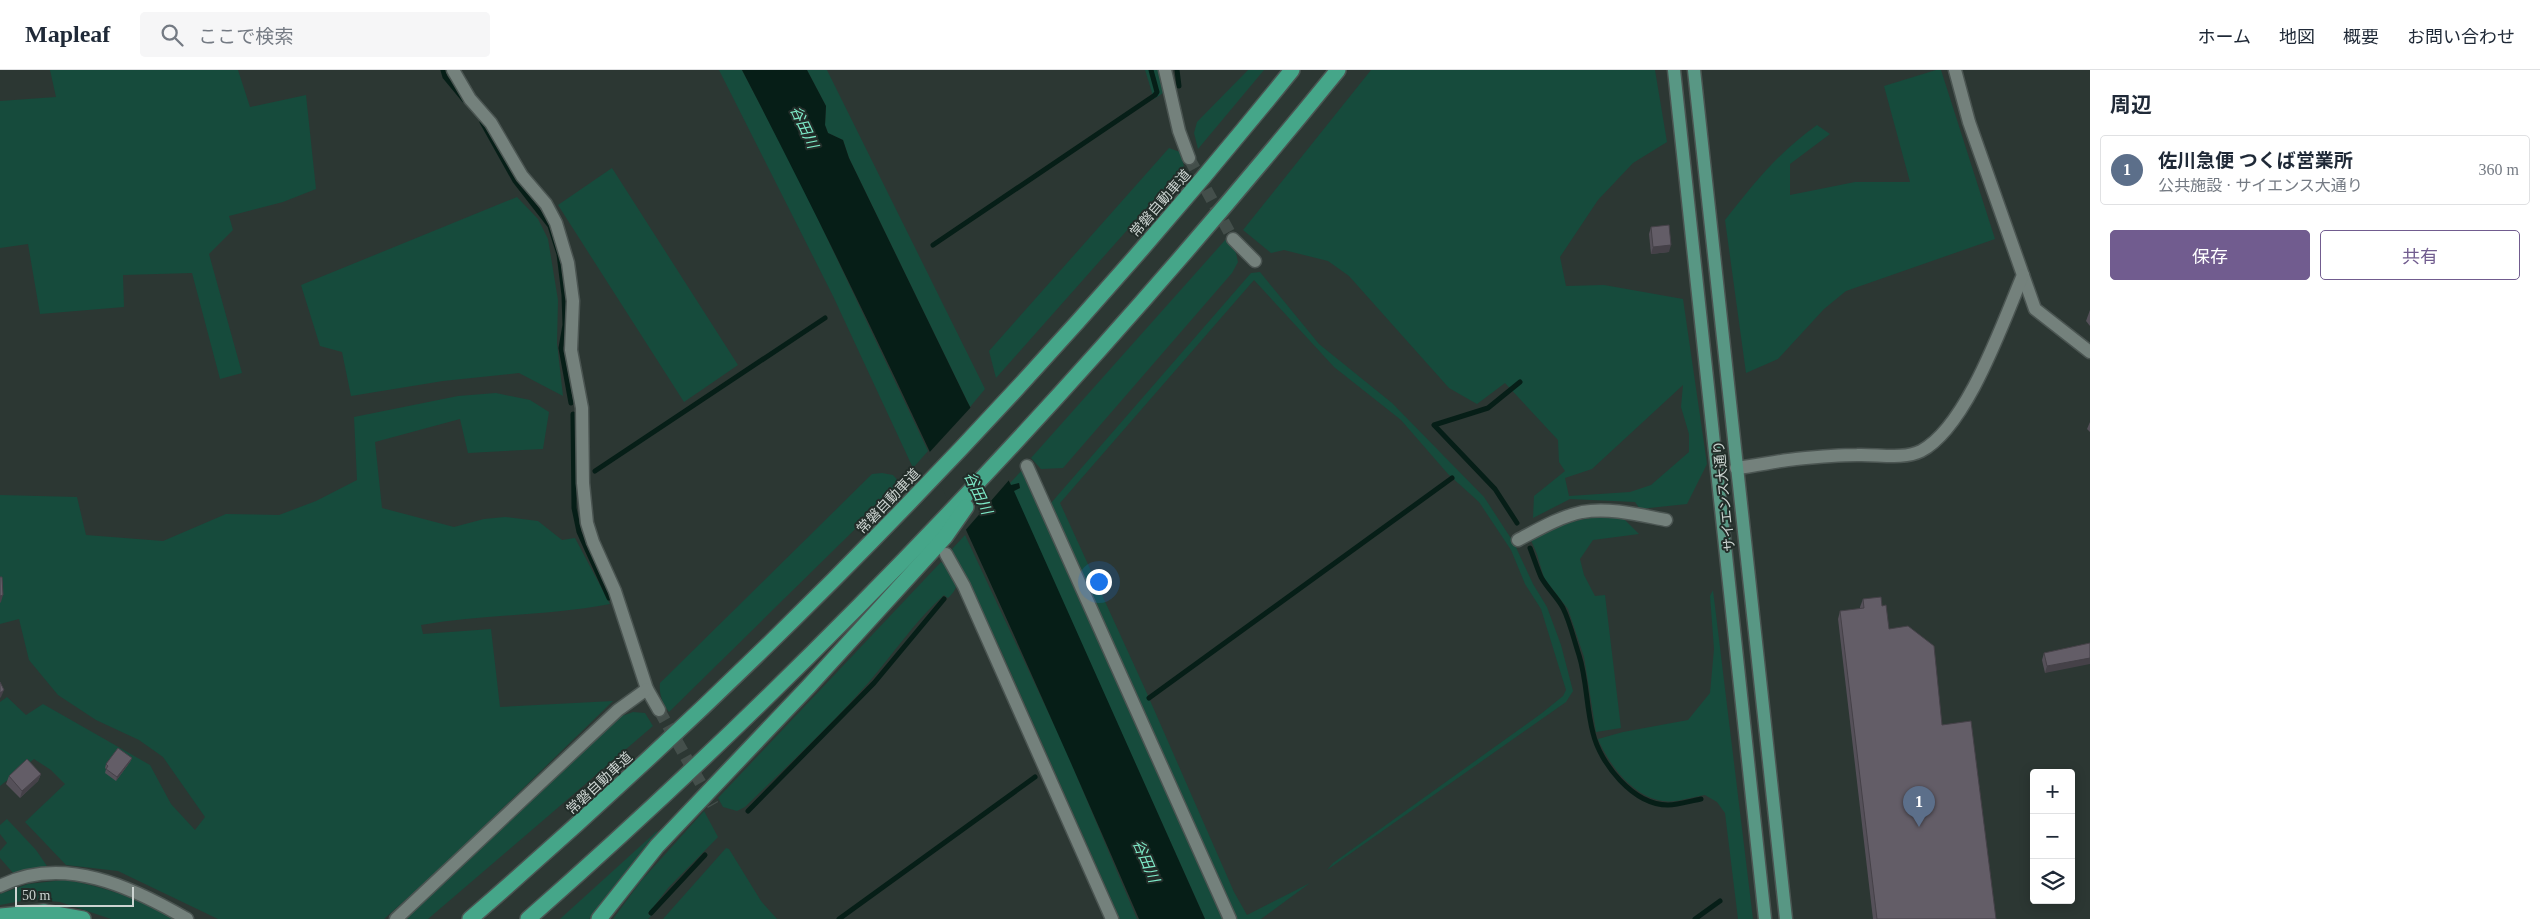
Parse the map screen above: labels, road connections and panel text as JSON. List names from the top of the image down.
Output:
{
  "streets": {
    "highway": ["常磐自動車道"],
    "main road": ["サイエンス大通り"]
  },
  "water": ["谷田川"],
  "scale_bar": "50 m",
  "page": {
    "header": "Mapleaf",
    "search": "ここで検索",
    "nav": [
      "ホーム",
      "地図",
      "概要",
      "お問い合わせ"
    ],
    "heading": "周辺",
    "list": [
      {
        "mark": "1",
        "name": "佐川急便 つくば営業所",
        "note": "公共施設 · サイエンス大通り",
        "value": "360 m"
      }
    ],
    "buttons": ["保存", "共有"],
    "map_buttons": ["+", "−"],
    "pins": "1",
    "scale": "50 m"
  }
}
